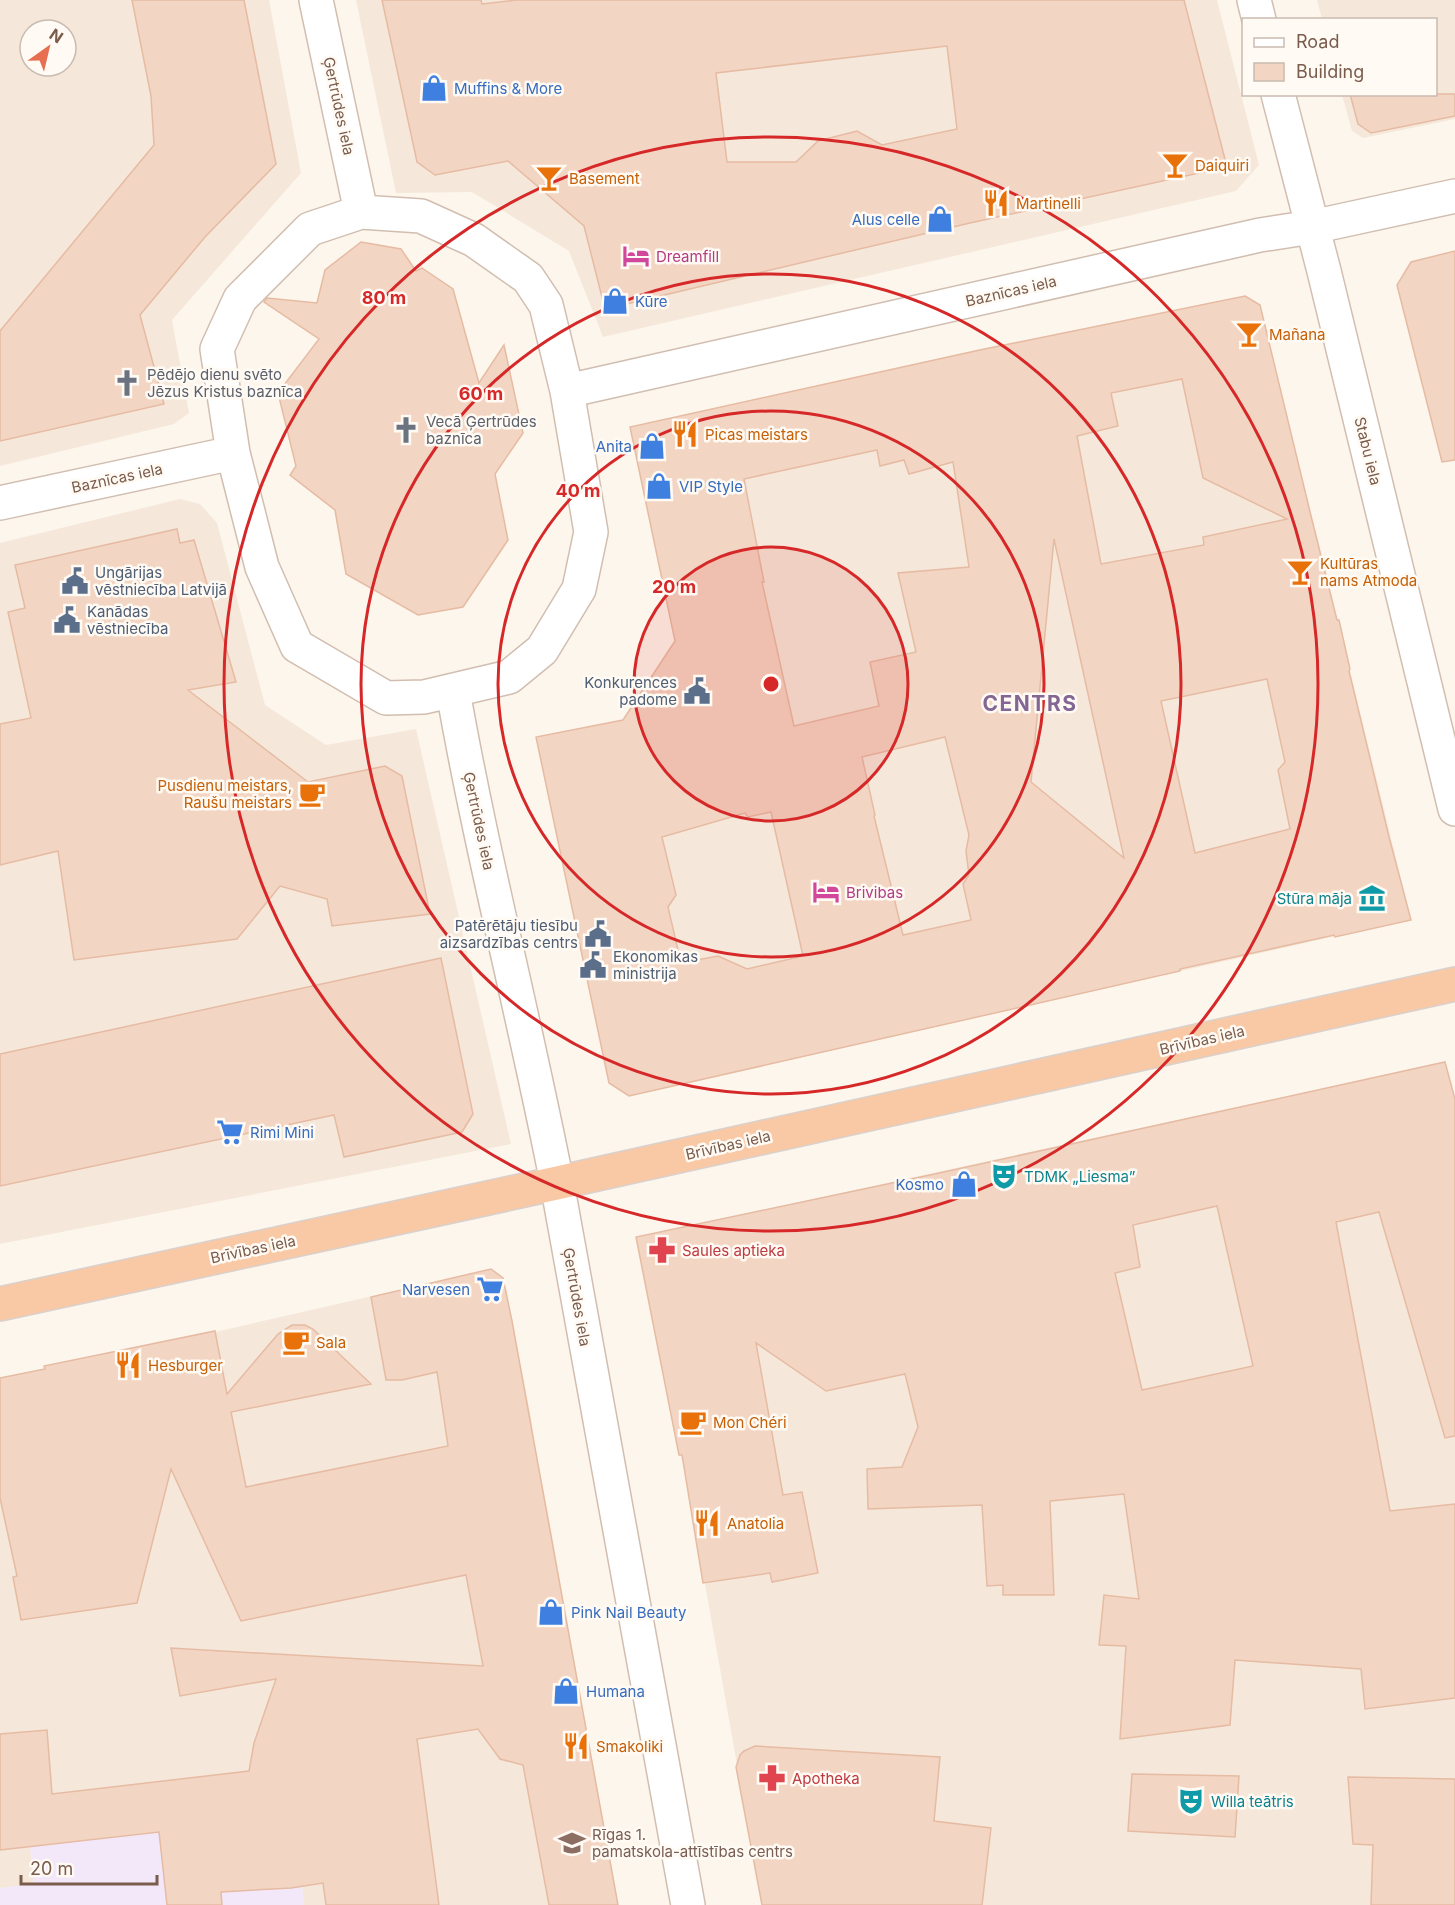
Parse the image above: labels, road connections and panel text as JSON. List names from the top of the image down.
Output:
{
  "streets": {
    "highway": ["Brīvības iela"],
    "street": ["Ģertrūdes iela", "Baznīcas iela", "Stabu iela"]
  },
  "crossings": [
    ["Ģertrūdes iela", "Brīvības iela"],
    ["Baznīcas iela", "Stabu iela"]
  ],
  "districts": ["CENTRS"],
  "places": {
    "shop": [
      "Muffins & More",
      "Alus celle",
      "Kūre",
      "Anita",
      "VIP Style",
      "Kosmo",
      "Pink Nail Beauty",
      "Humana"
    ],
    "bar": [
      "Daiquiri",
      "Basement",
      "Mañana",
      "Kultūras nams Atmoda"
    ],
    "restaurant": [
      "Martinelli",
      "Picas meistars",
      "Hesburger",
      "Anatolia",
      "Smakoliki"
    ],
    "hotel": ["Dreamfill", "Brivibas"],
    "church": ["Pēdējo dienu svēto Jēzus Kristus baznīca", "Vecā Ģertrūdes baznīca"],
    "public building": [
      "Ungārijas vēstniecība Latvijā",
      "Kanādas vēstniecība",
      "Konkurences padome",
      "Patērētāju tiesību aizsardzības centrs",
      "Ekonomikas ministrija"
    ],
    "cafe": ["Pusdienu meistars, Raušu meistars", "Sala", "Mon Chéri"],
    "museum": ["Stūra māja"],
    "supermarket": ["Rimi Mini", "Narvesen"],
    "theatre": ["TDMK „Liesma”", "Willa teātris"],
    "pharmacy": ["Saules aptieka", "Apotheka"],
    "school or university": ["Rīgas 1. pamatskola-attīstības centrs"]
  },
  "legend": ["Road", "Building"],
  "scale_bar": "20 m",
  "north": "top right",
  "rings": [
    "80 m",
    "60 m",
    "40 m",
    "20 m"
  ]
}
